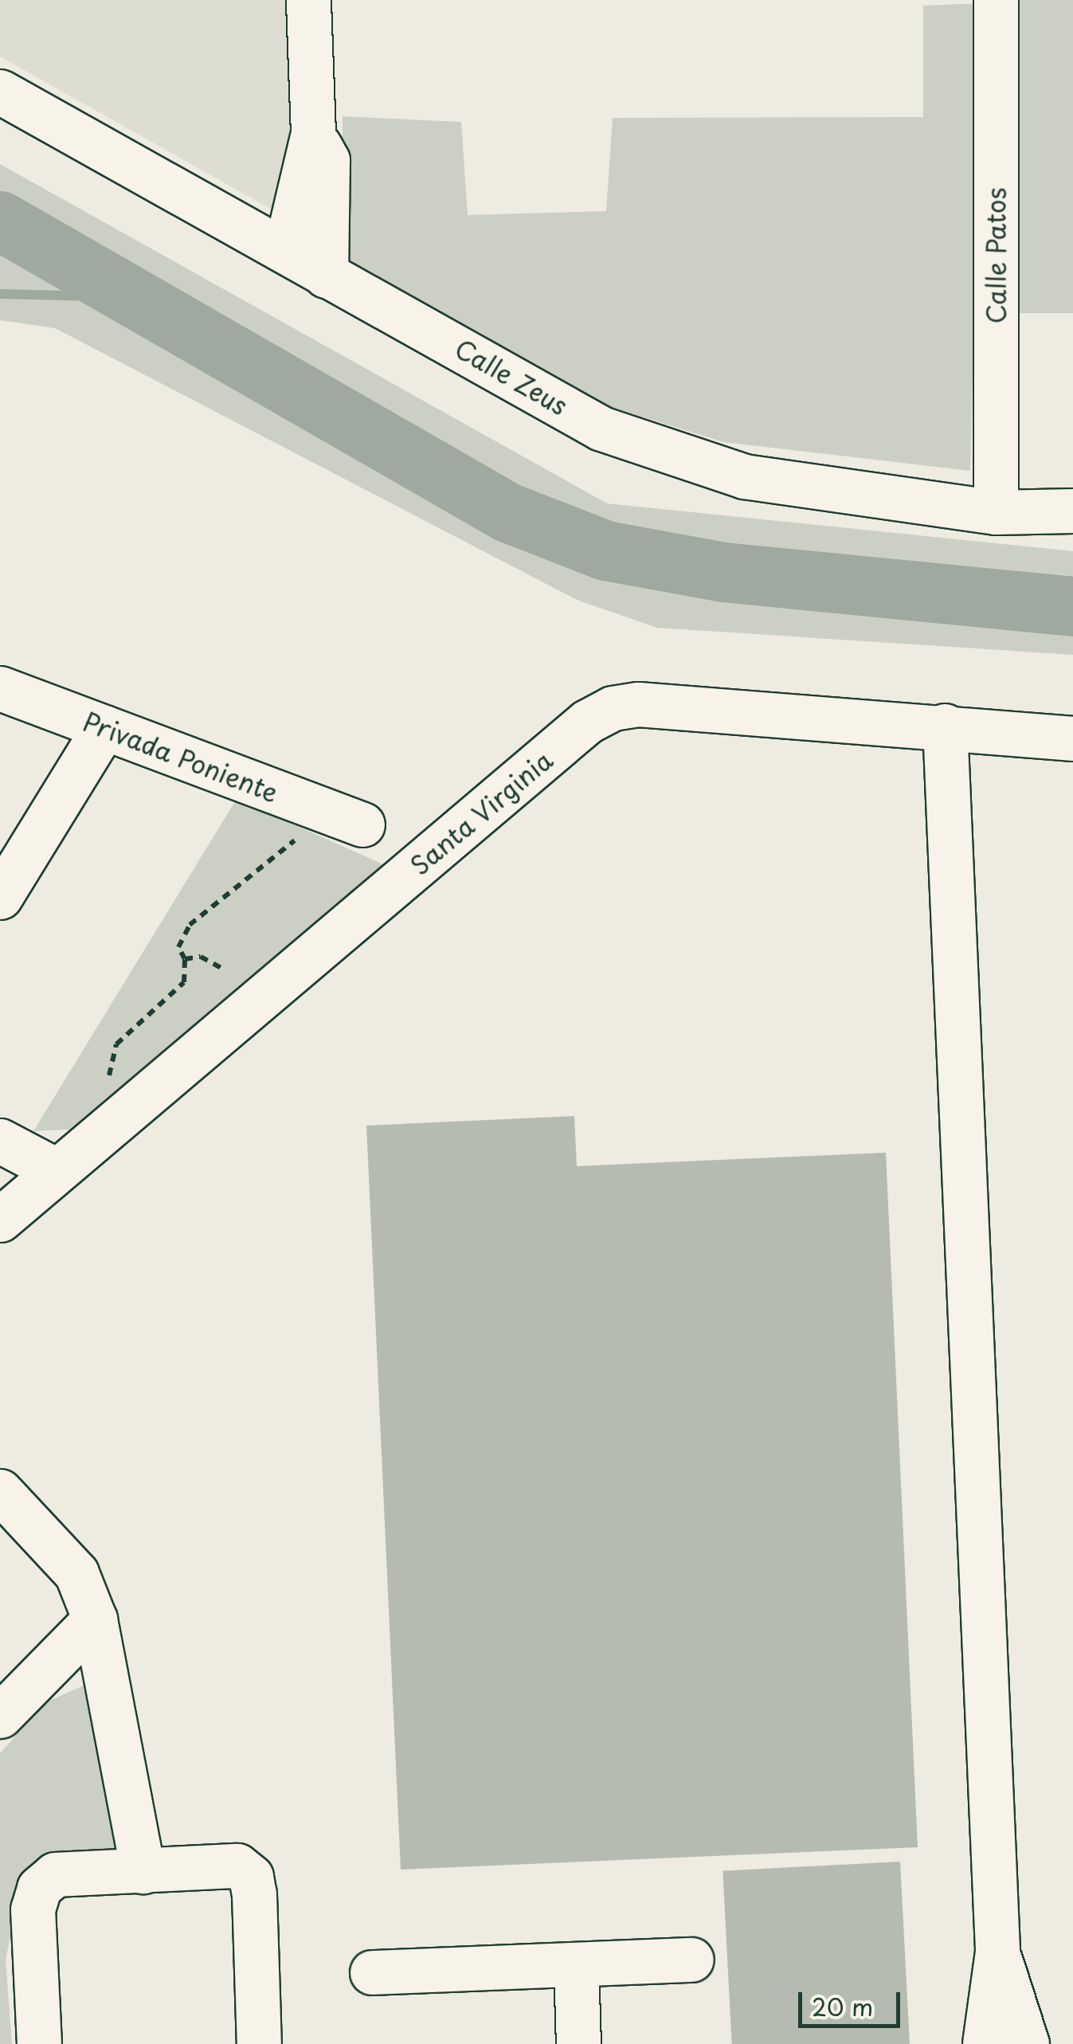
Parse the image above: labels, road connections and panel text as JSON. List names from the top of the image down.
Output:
{
  "streets": {
    "street": [
      "Calle Patos",
      "Calle Zeus",
      "Privada Poniente",
      "Santa Virginia"
    ]
  },
  "crossings": [
    ["Calle Patos", "Calle Zeus"]
  ],
  "scale_bar": "20 m"
}
